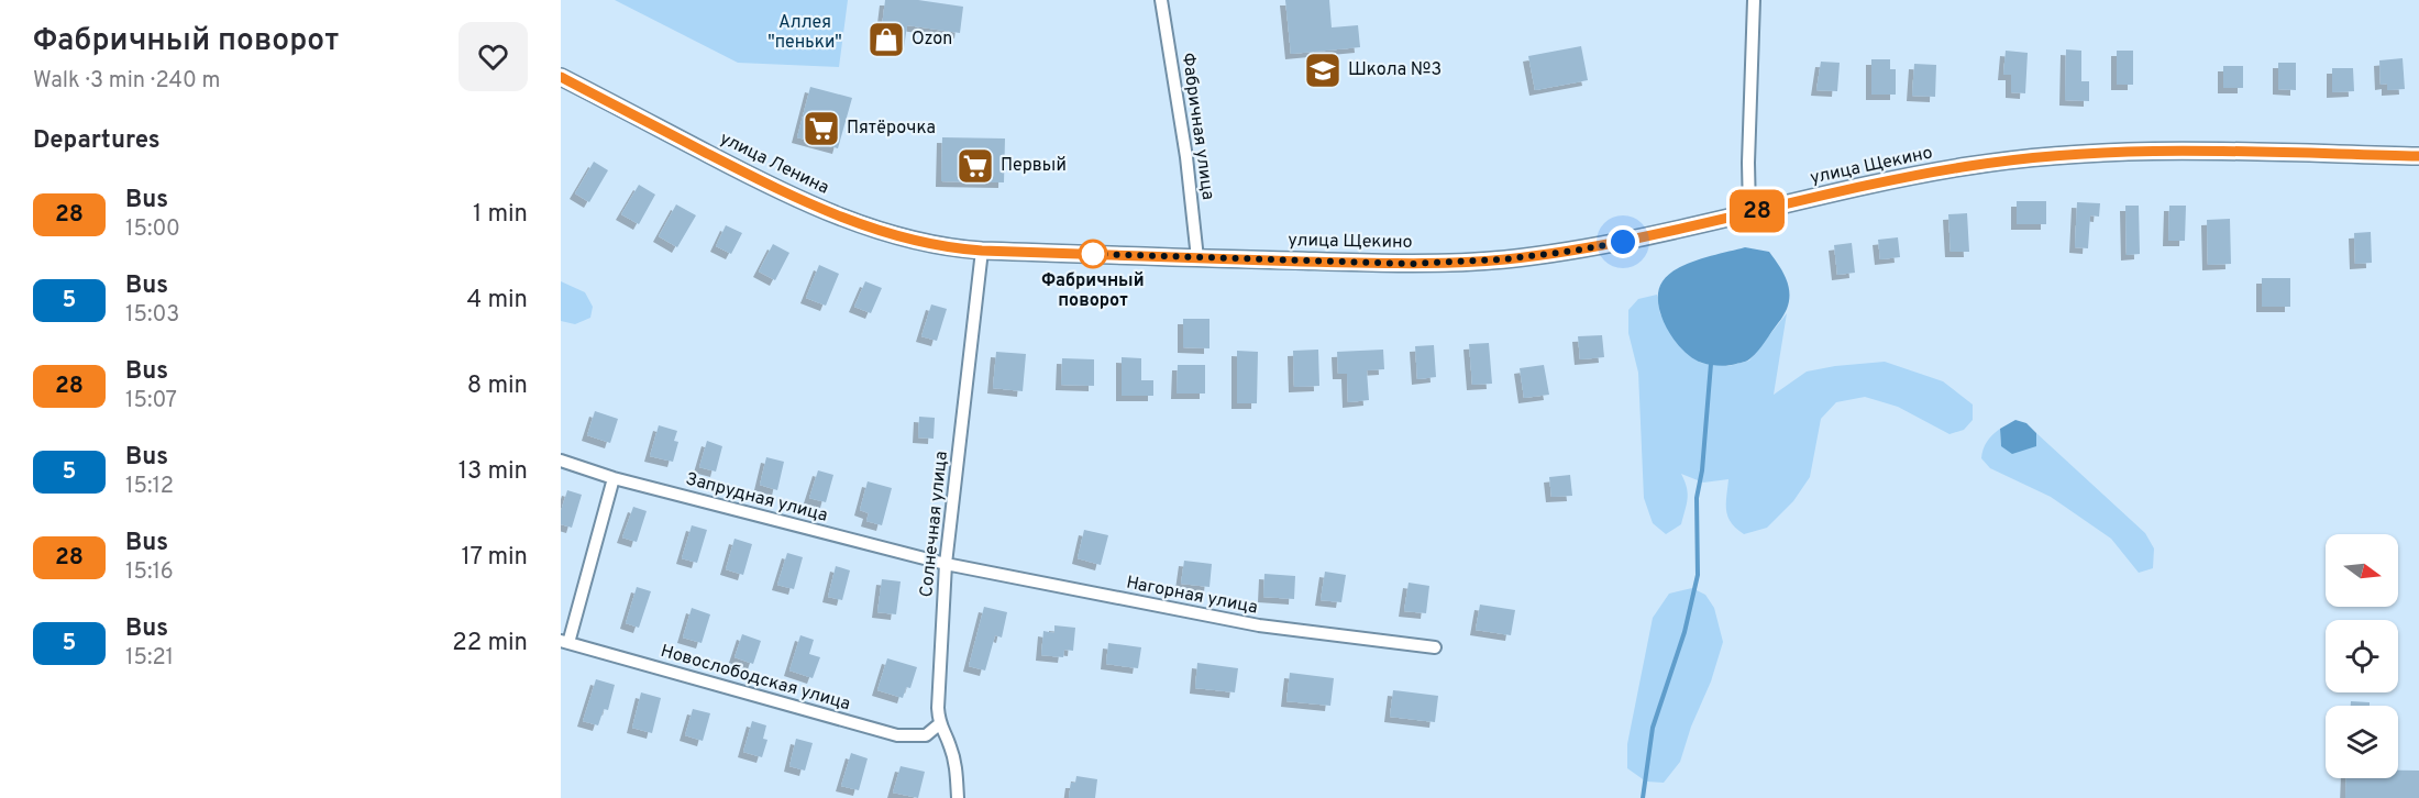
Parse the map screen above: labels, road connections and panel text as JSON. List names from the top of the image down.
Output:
{
  "streets": {
    "main road": ["улица Ленина", "улица Щекино"],
    "street": [
      "Фабричная улица",
      "Запрудная улица",
      "Солнечная улица",
      "Нагорная улица",
      "Новослободская улица"
    ]
  },
  "crossings": [
    ["Фабричная улица", "улица Щекино"],
    ["улица Ленина", "улица Щекино"],
    ["улица Ленина", "Солнечная улица"],
    ["улица Щекино", "Солнечная улица"],
    ["Запрудная улица", "Солнечная улица"],
    ["Запрудная улица", "Нагорная улица"],
    ["Солнечная улица", "Нагорная улица"],
    ["Солнечная улица", "Новослободская улица"]
  ],
  "parks": ["Аллея \"пеньки\""],
  "places": {
    "shop": ["Ozon"],
    "school or university": ["Школа №3"],
    "supermarket": ["Пятёрочка", "Первый"],
    "other": ["Фабричный поворот"]
  },
  "lines": ["bus line 28"],
  "north": "right",
  "page": {
    "heading": [
      ["Фабричный поворот", "Walk · 3 min · 240 m"],
      "Departures"
    ],
    "on_map": "28",
    "list": [
      {
        "mark": "28",
        "name": "Bus",
        "note": "15:00",
        "value": "1 min"
      },
      {
        "mark": "5",
        "name": "Bus",
        "note": "15:03",
        "value": "4 min"
      },
      {
        "mark": "28",
        "name": "Bus",
        "note": "15:07",
        "value": "8 min"
      },
      {
        "mark": "5",
        "name": "Bus",
        "note": "15:12",
        "value": "13 min"
      },
      {
        "mark": "28",
        "name": "Bus",
        "note": "15:16",
        "value": "17 min"
      },
      {
        "mark": "5",
        "name": "Bus",
        "note": "15:21",
        "value": "22 min"
      }
    ]
  }
}
